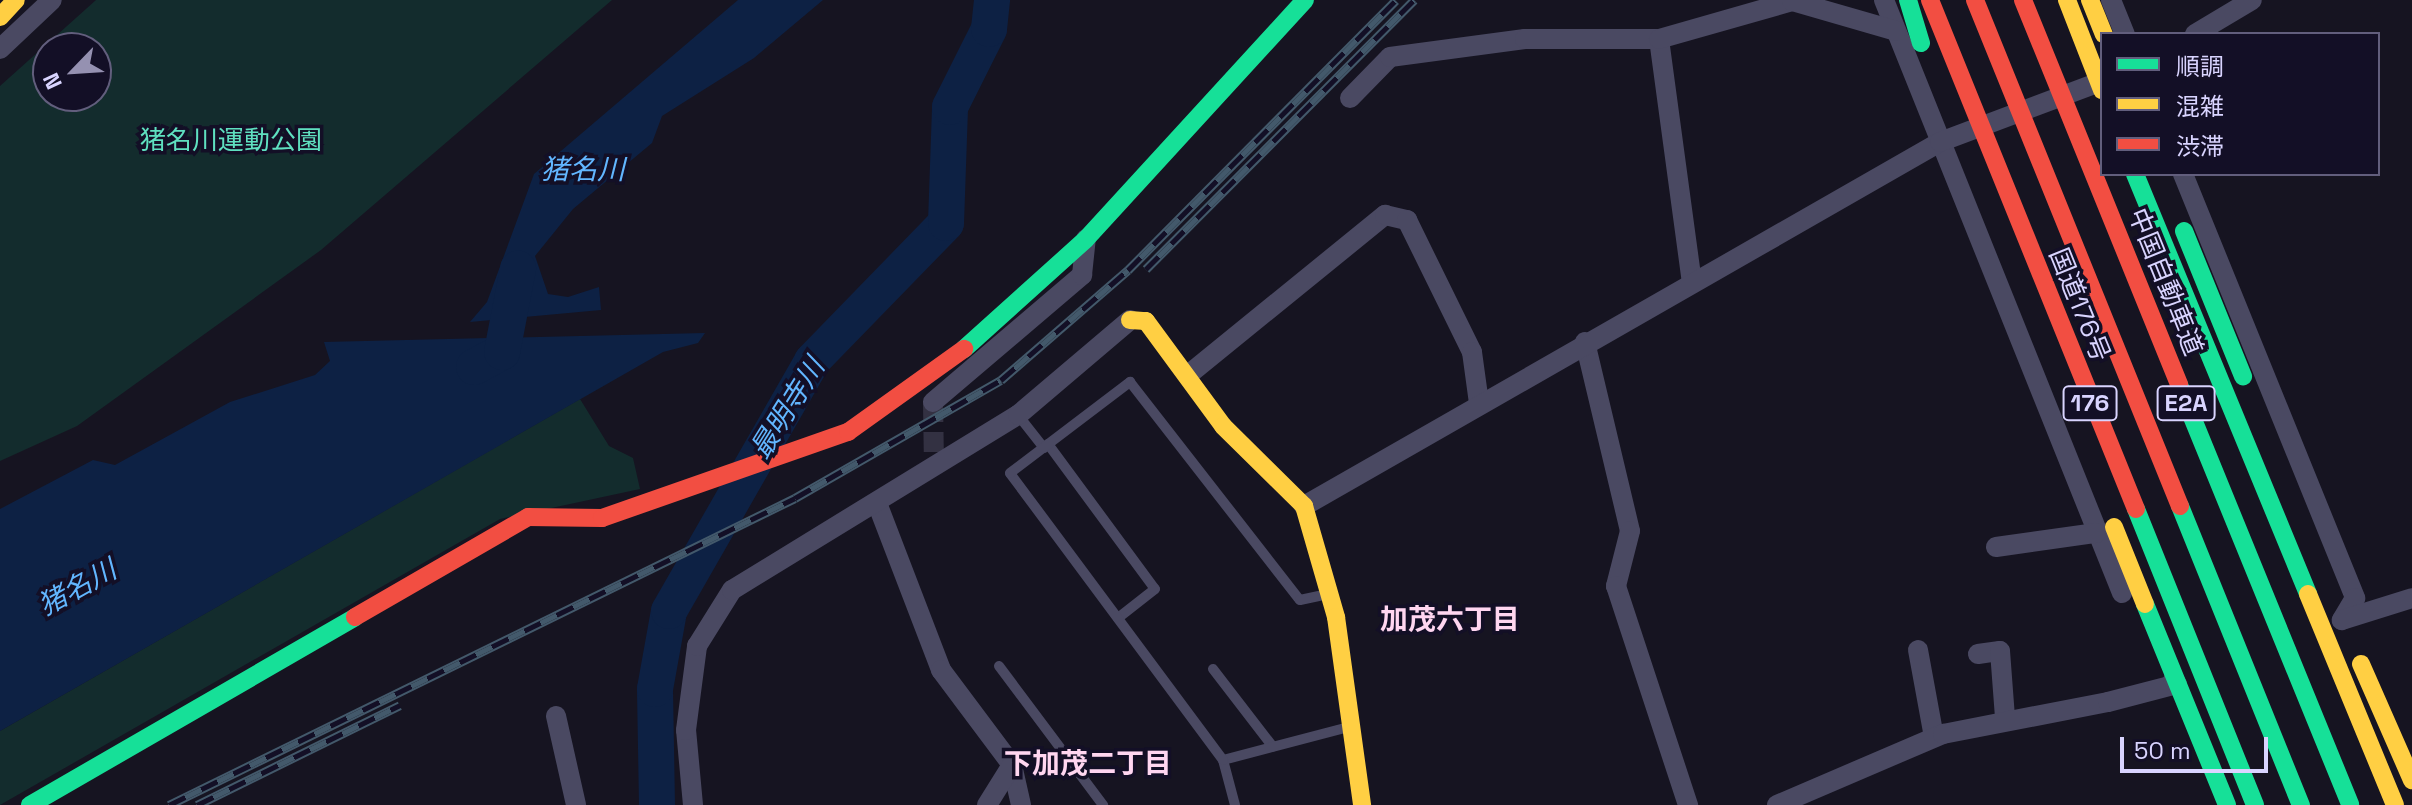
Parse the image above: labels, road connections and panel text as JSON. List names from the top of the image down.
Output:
{
  "streets": {
    "main road": [
      "中国自動車道",
      "国道176号",
      "176",
      "E2A"
    ]
  },
  "districts": ["加茂六丁目", "下加茂二丁目"],
  "water": ["猪名川", "最明寺川"],
  "parks": ["猪名川運動公園"],
  "legend": ["順調", "混雑", "渋滞"],
  "scale_bar": "50 m",
  "north": "bottom left"
}
